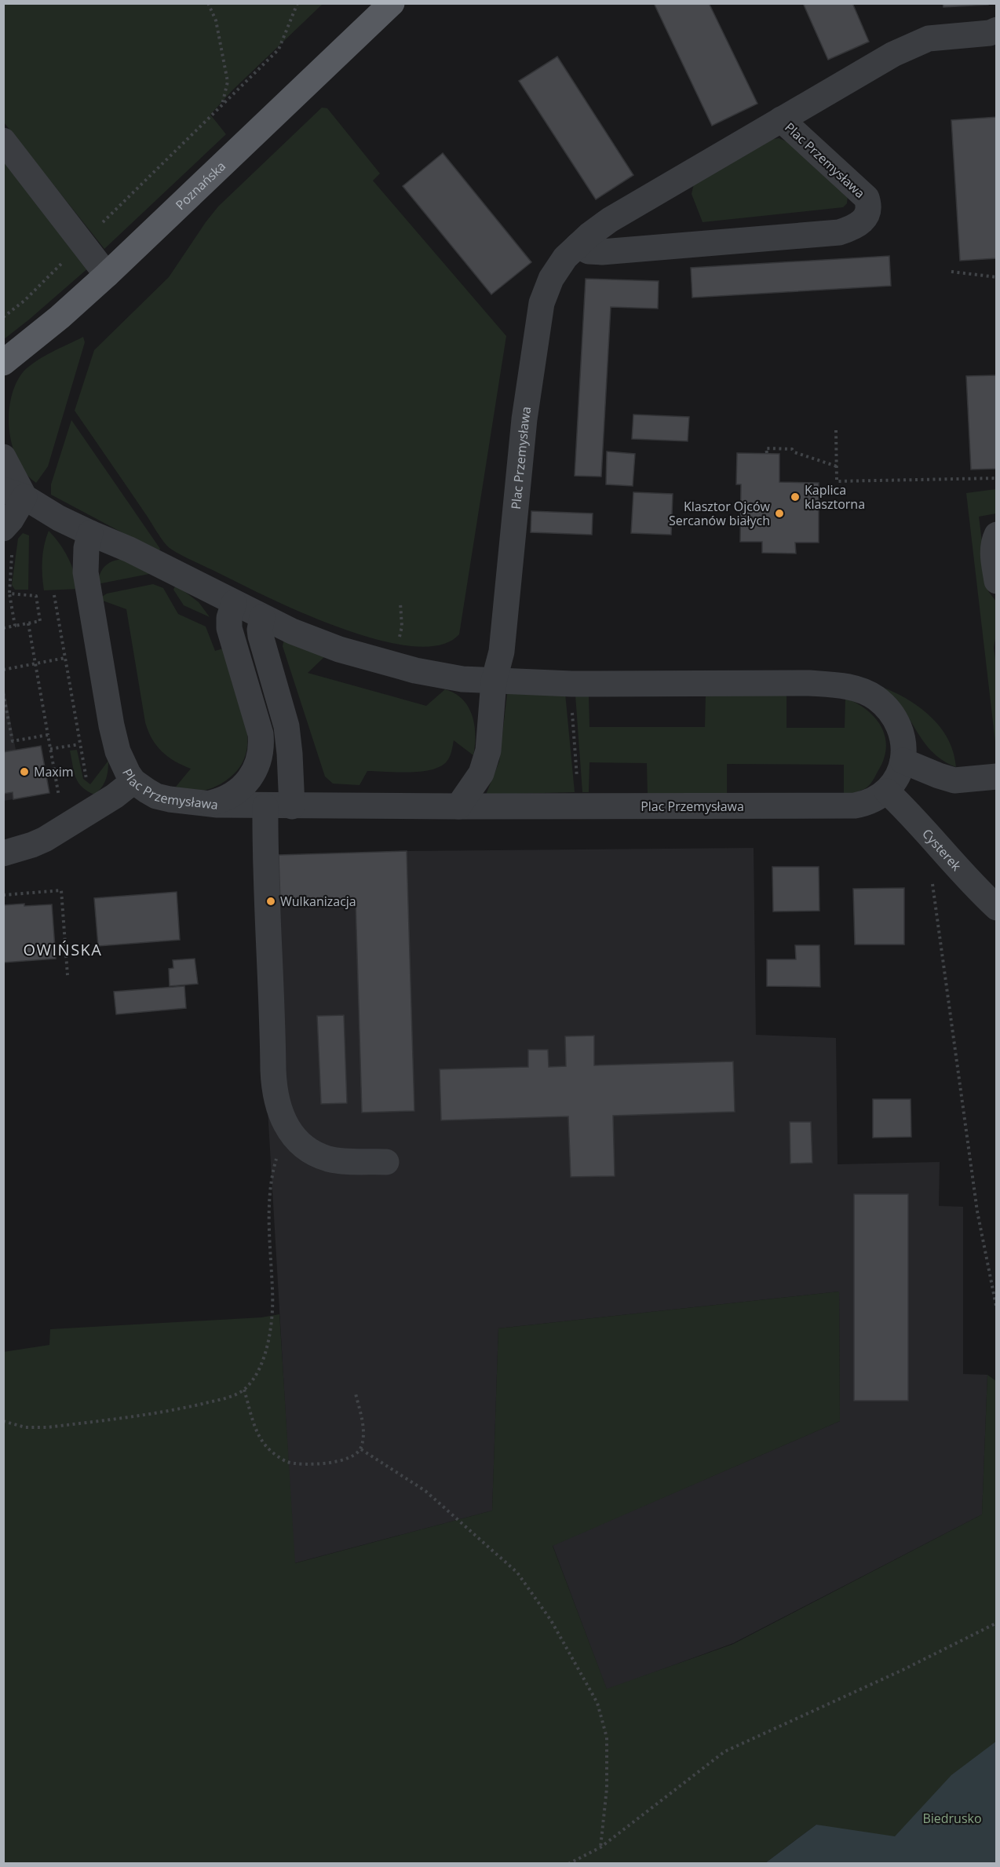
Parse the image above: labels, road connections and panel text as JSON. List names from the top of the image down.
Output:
{
  "streets": {
    "main road": ["Poznańska"],
    "street": ["Plac Przemysława", "Cysterek"]
  },
  "crossings": [
    ["Plac Przemysława", "Cysterek"]
  ],
  "districts": ["OWIŃSKA"],
  "parks": ["Biedrusko"],
  "places": [
    "Kaplica klasztorna",
    "Klasztor Ojców Sercanów białych",
    "Maxim",
    "Wulkanizacja"
  ]
}
